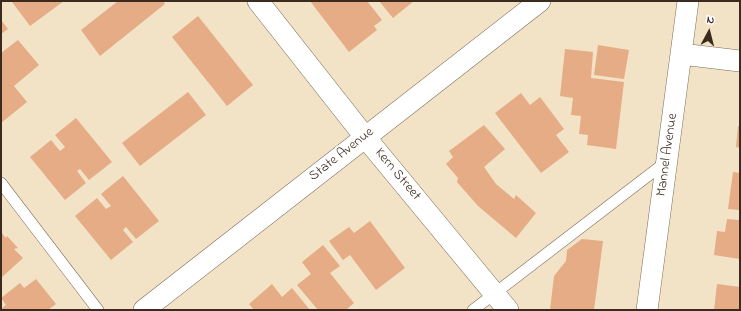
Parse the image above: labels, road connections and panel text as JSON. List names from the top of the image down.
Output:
{
  "streets": {
    "street": ["State Avenue", "Mannel Avenue", "Kern Street"]
  },
  "crossings": [
    ["State Avenue", "Kern Street"]
  ],
  "north": "top"
}
